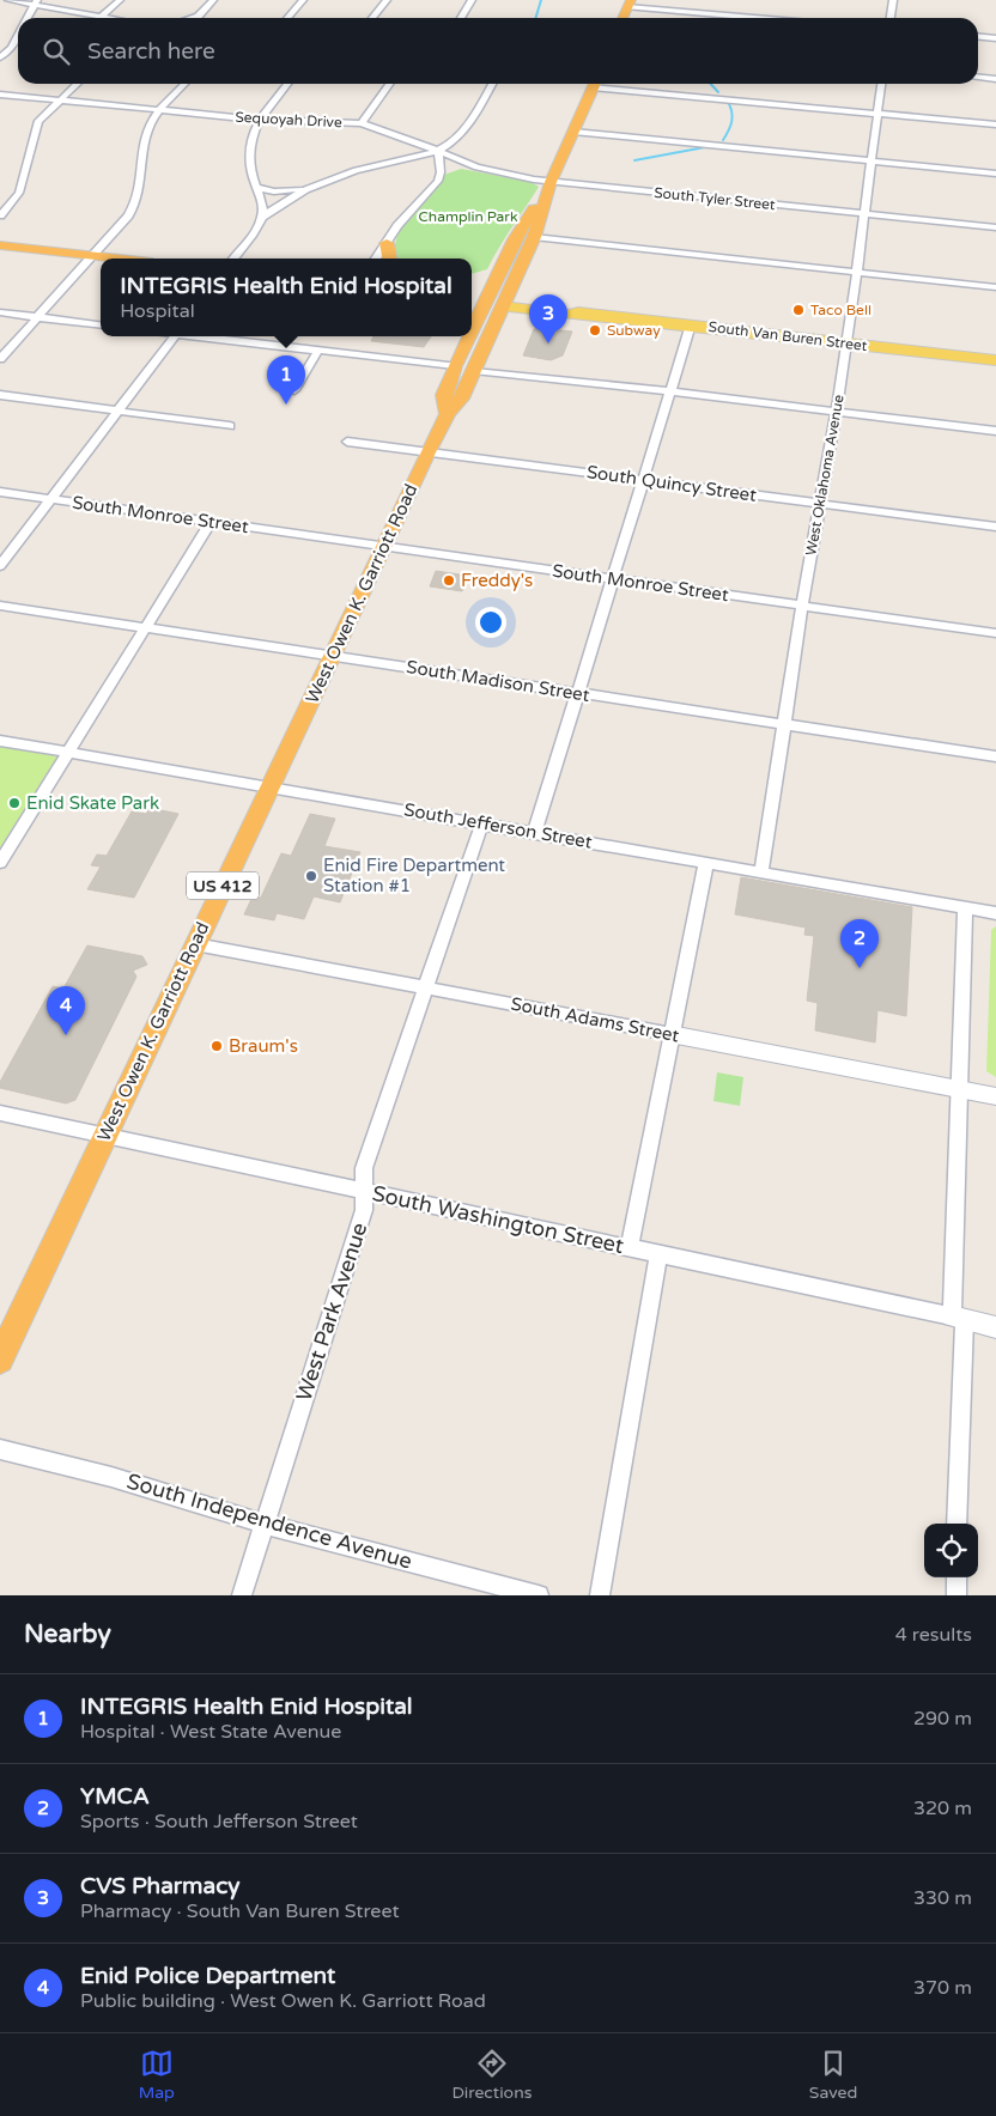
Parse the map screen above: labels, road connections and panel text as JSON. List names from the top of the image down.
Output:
{
  "streets": {
    "highway": ["South Van Buren Street", "West Owen K. Garriott Road", "US 412"],
    "street": [
      "Sequoyah Drive",
      "South Tyler Street",
      "West Oklahoma Avenue",
      "South Quincy Street",
      "South Monroe Street",
      "South Madison Street",
      "South Jefferson Street",
      "South Adams Street",
      "South Washington Street",
      "West Park Avenue",
      "South Independence Avenue"
    ]
  },
  "crossings": [
    ["Sequoyah Drive", "South Tyler Street"],
    ["South Tyler Street", "West Oklahoma Avenue"],
    ["South Tyler Street", "West Owen K. Garriott Road"],
    ["South Van Buren Street", "West Oklahoma Avenue"],
    ["South Van Buren Street", "West Owen K. Garriott Road"],
    ["West Oklahoma Avenue", "South Quincy Street"],
    ["West Oklahoma Avenue", "South Monroe Street"],
    ["West Oklahoma Avenue", "South Madison Street"],
    ["West Oklahoma Avenue", "South Jefferson Street"],
    ["South Quincy Street", "West Owen K. Garriott Road"],
    ["South Monroe Street", "West Owen K. Garriott Road"],
    ["West Owen K. Garriott Road", "South Madison Street"],
    ["West Owen K. Garriott Road", "South Jefferson Street"],
    ["West Owen K. Garriott Road", "South Adams Street"],
    ["West Owen K. Garriott Road", "South Washington Street"],
    ["South Jefferson Street", "West Park Avenue"],
    ["South Adams Street", "West Park Avenue"],
    ["South Washington Street", "West Park Avenue"],
    ["West Park Avenue", "South Independence Avenue"]
  ],
  "parks": ["Champlin Park"],
  "places": [
    "Taco Bell",
    "Subway",
    "Freddy's",
    "Enid Skate Park",
    "Enid Fire Department Station #1",
    "Braum's"
  ],
  "page": {
    "search": "Search here",
    "popup": ["INTEGRIS Health Enid Hospital", "Hospital"],
    "pins": [
      "3",
      "1",
      "2",
      "4"
    ],
    "heading": ["Nearby", "4 results"],
    "list": [
      {
        "mark": "1",
        "name": "INTEGRIS Health Enid Hospital",
        "note": "Hospital · West State Avenue",
        "value": "290 m"
      },
      {
        "mark": "2",
        "name": "YMCA",
        "note": "Sports · South Jefferson Street",
        "value": "320 m"
      },
      {
        "mark": "3",
        "name": "CVS Pharmacy",
        "note": "Pharmacy · South Van Buren Street",
        "value": "330 m"
      },
      {
        "mark": "4",
        "name": "Enid Police Department",
        "note": "Public building · West Owen K. Garriott Road",
        "value": "370 m"
      }
    ],
    "nav": ["Map", "Directions", "Saved"]
  }
}
